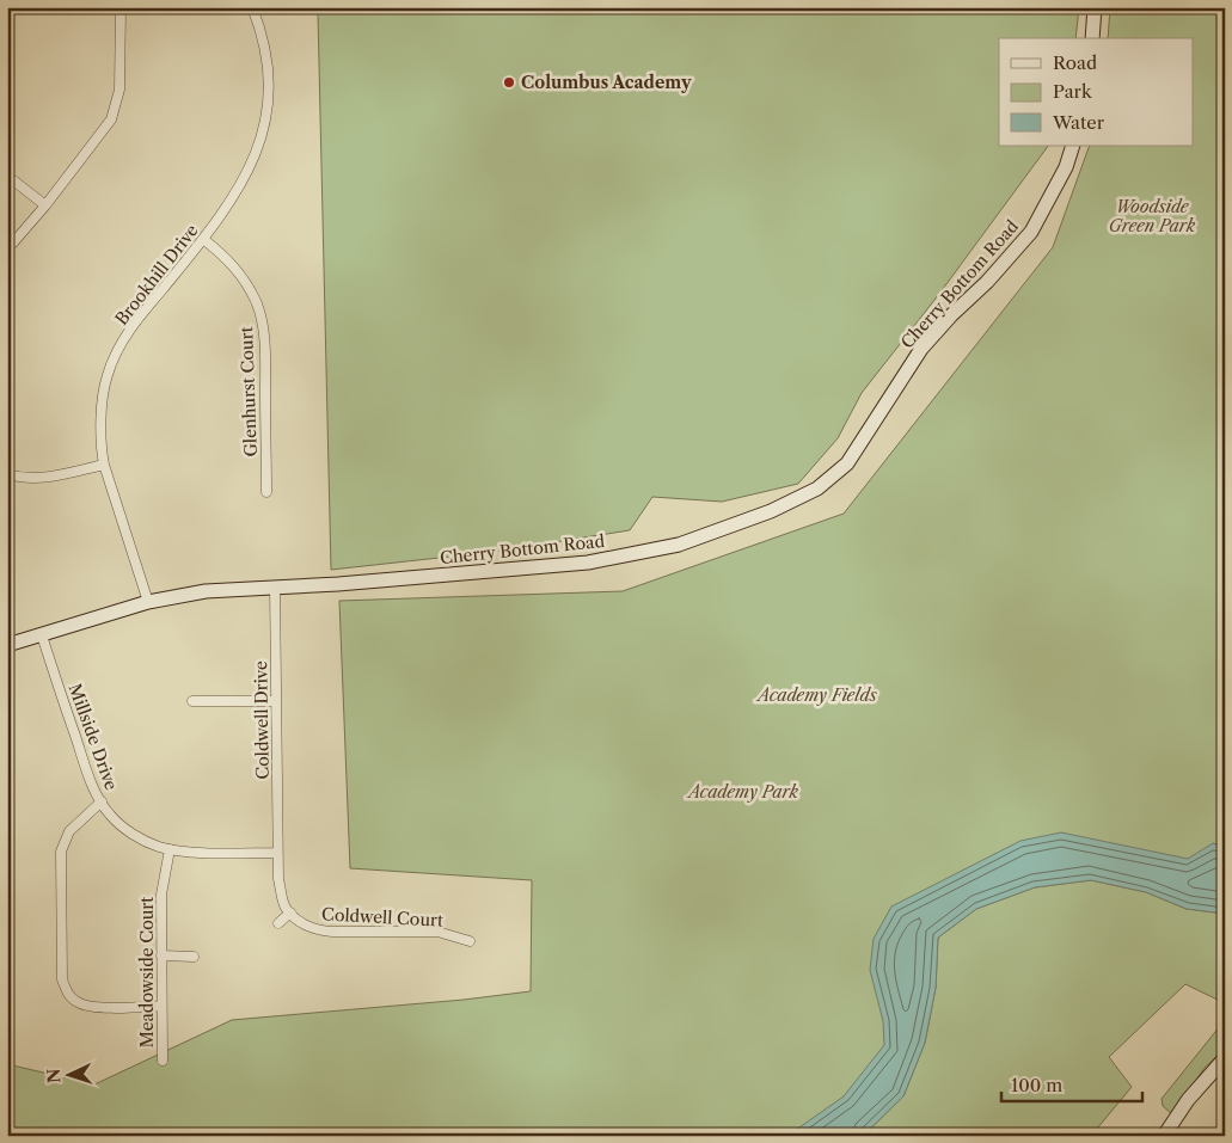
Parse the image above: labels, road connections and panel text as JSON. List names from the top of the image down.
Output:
{
  "streets": {
    "main road": ["Cherry Bottom Road"],
    "street": [
      "Brookhill Drive",
      "Glenhurst Court",
      "Coldwell Drive",
      "Millside Drive",
      "Coldwell Court",
      "Meadowside Court"
    ]
  },
  "crossings": [
    ["Brookhill Drive", "Cherry Bottom Road"],
    ["Brookhill Drive", "Glenhurst Court"],
    ["Cherry Bottom Road", "Coldwell Drive"],
    ["Cherry Bottom Road", "Millside Drive"],
    ["Coldwell Drive", "Millside Drive"],
    ["Millside Drive", "Meadowside Court"]
  ],
  "parks": ["Woodside Green Park", "Academy Fields", "Academy Park"],
  "places": ["Columbus Academy"],
  "legend": ["Road", "Park", "Water"],
  "scale_bar": "100 m",
  "north": "left"
}
